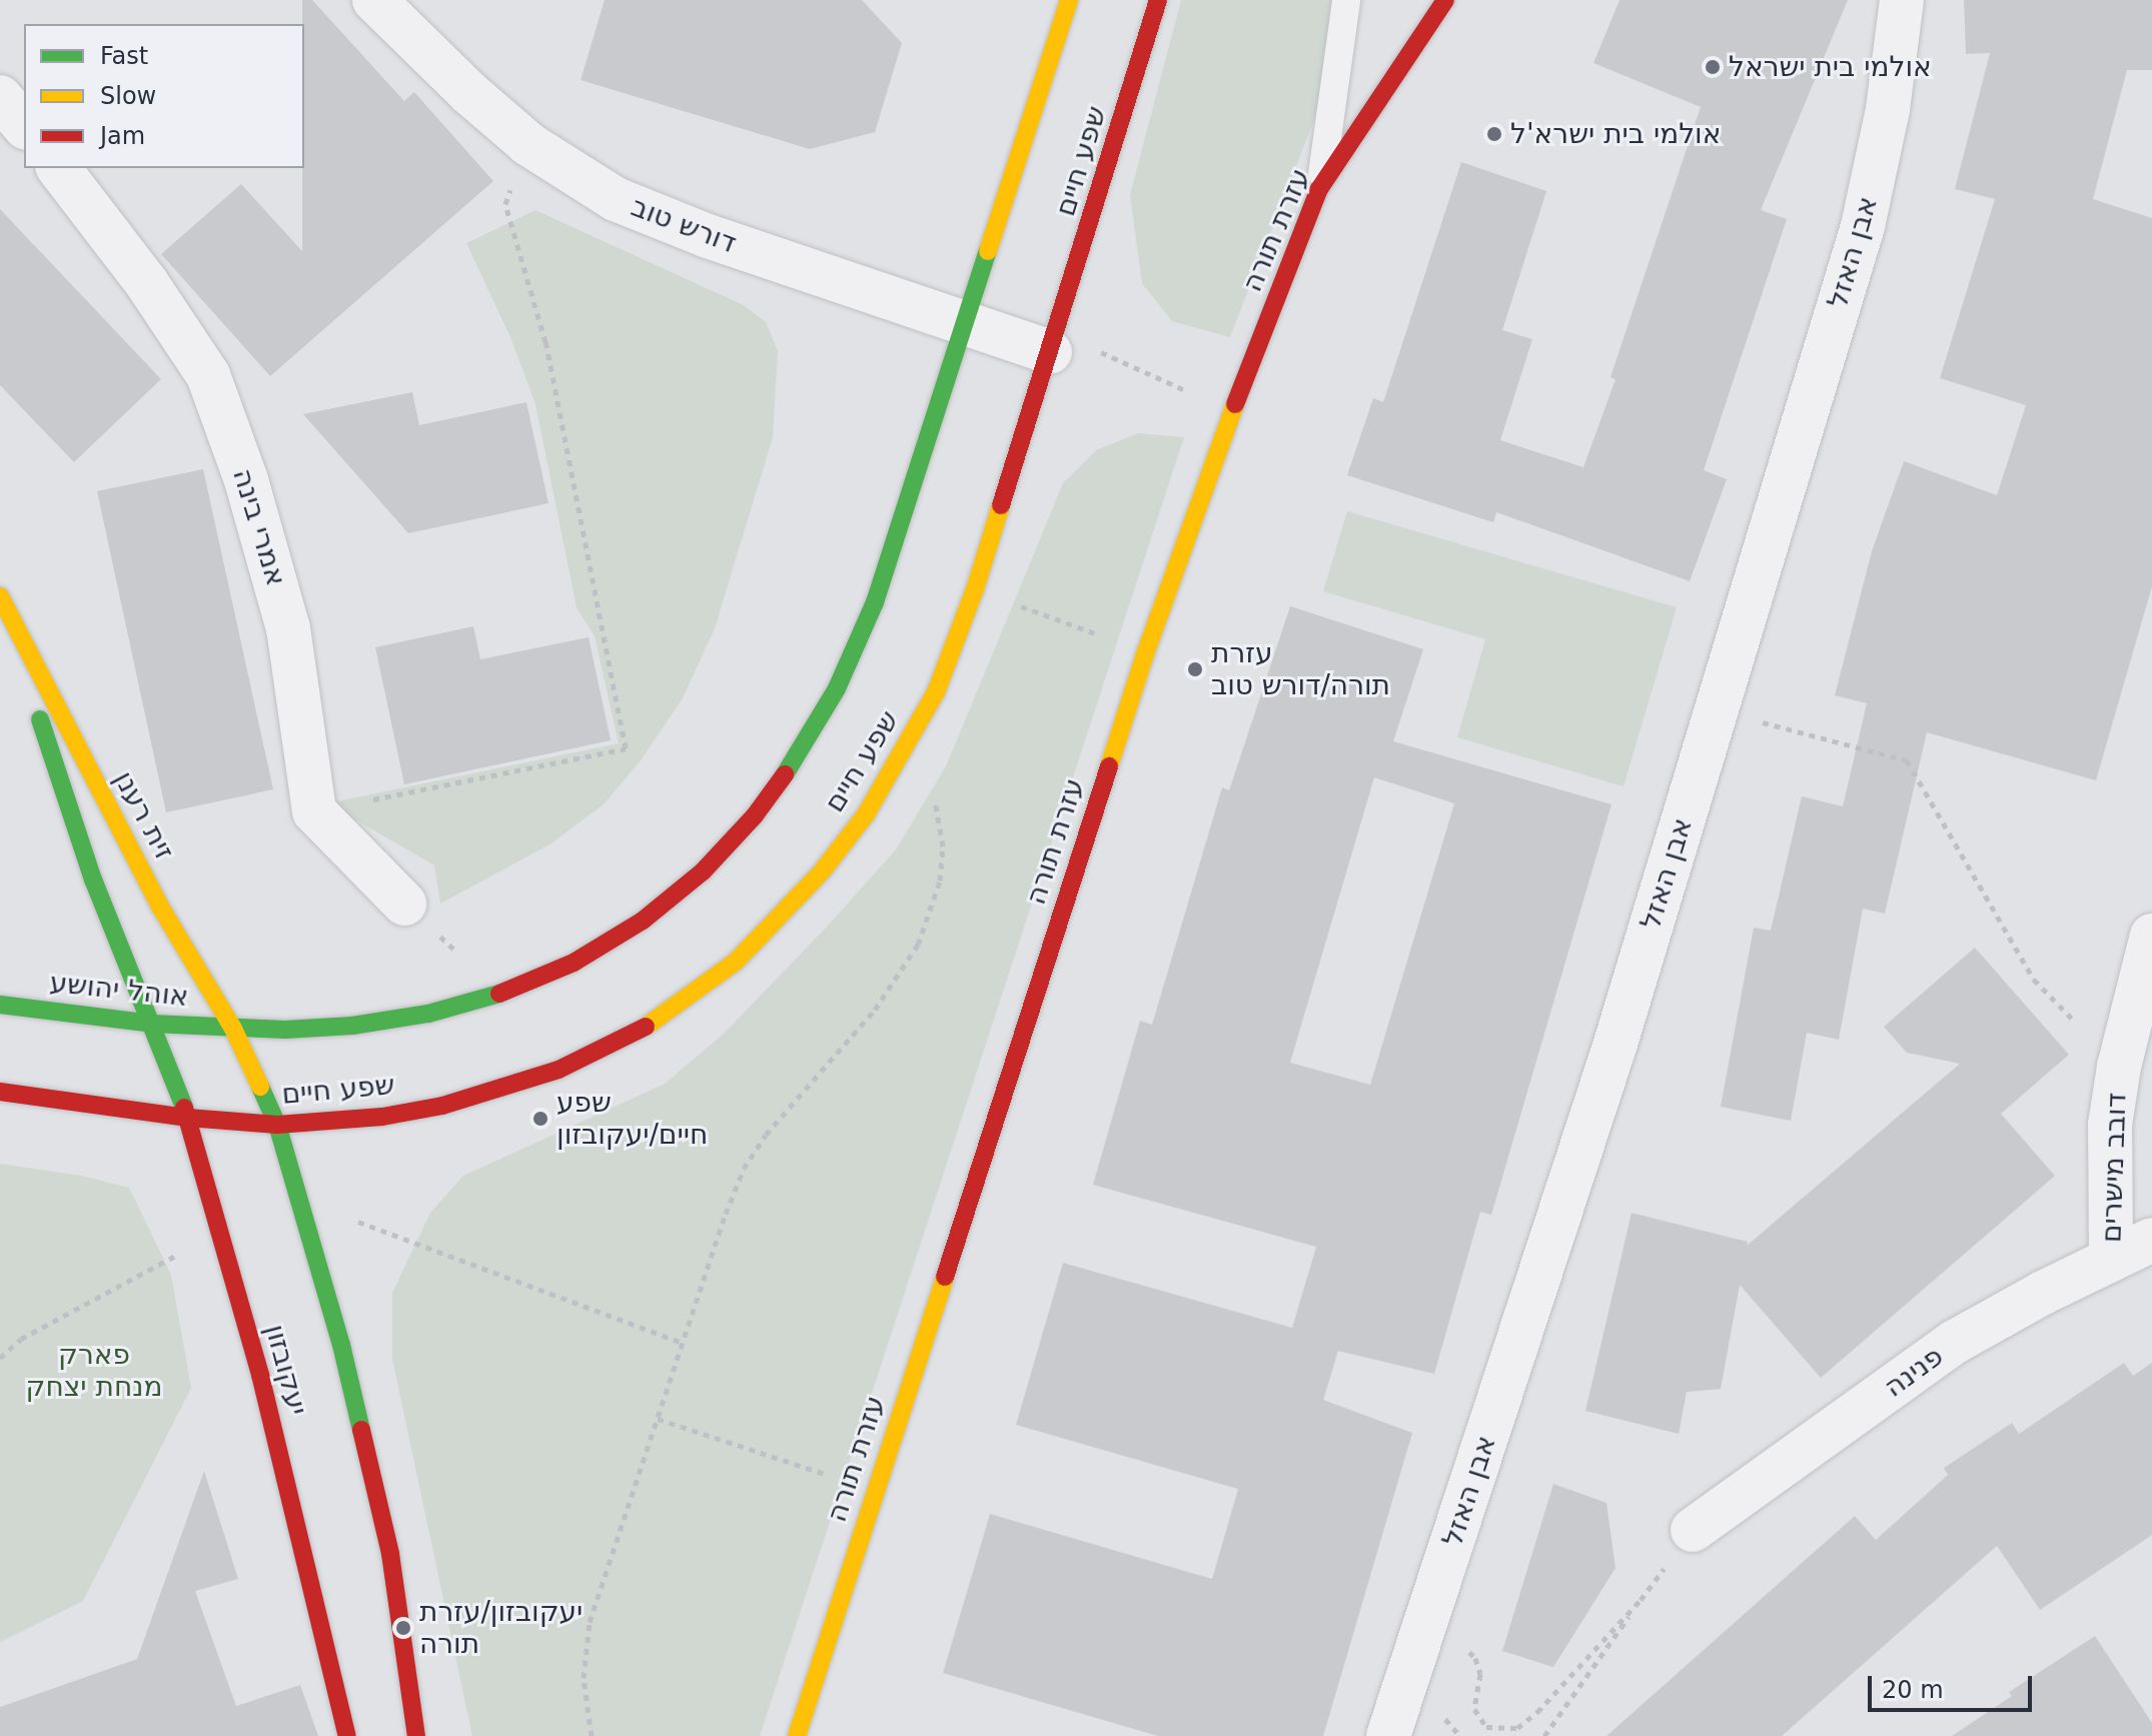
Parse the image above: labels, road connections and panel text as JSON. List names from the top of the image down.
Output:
{
  "streets": {
    "street": [
      "שפע חיים",
      "דורש טוב",
      "עזרת תורה",
      "אבן האזל",
      "אמרי בינה",
      "זית רענן",
      "אוהל יהושע",
      "דובב מישרים",
      "יעקובזון",
      "פנינה"
    ]
  },
  "crossings": [
    ["שפע חיים", "דורש טוב"],
    ["שפע חיים", "זית רענן"],
    ["שפע חיים", "אוהל יהושע"],
    ["שפע חיים", "יעקובזון"],
    ["זית רענן", "אוהל יהושע"],
    ["זית רענן", "יעקובזון"],
    ["אוהל יהושע", "יעקובזון"],
    ["דובב מישרים", "פנינה"]
  ],
  "parks": ["פארק מנחת יצחק"],
  "places": [
    "אולמי בית ישראל",
    "אולמי בית ישרא'ל",
    "עזרת תורה/דורש טוב",
    "שפע חיים/יעקובזון",
    "יעקובזון/עזרת תורה"
  ],
  "legend": ["Fast", "Slow", "Jam"],
  "scale_bar": "20 m"
}
